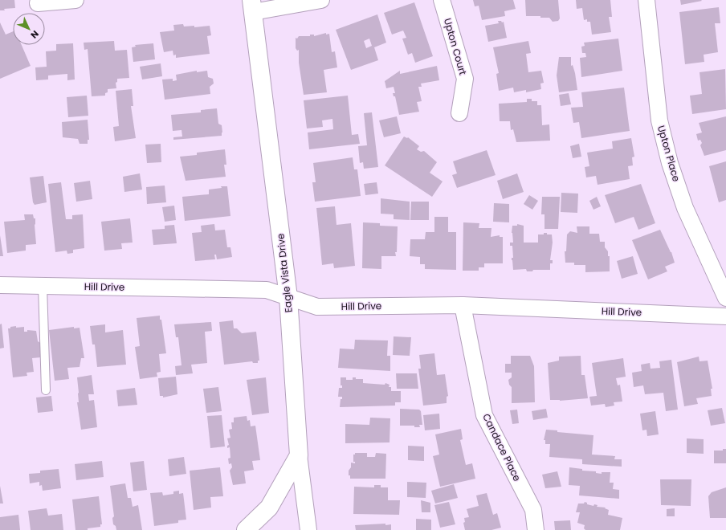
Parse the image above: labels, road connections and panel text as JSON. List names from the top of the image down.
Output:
{
  "streets": {
    "street": [
      "Upton Court",
      "Upton Place",
      "Eagle Vista Drive",
      "Hill Drive",
      "Candace Place"
    ]
  },
  "crossings": [
    ["Eagle Vista Drive", "Hill Drive"],
    ["Hill Drive", "Candace Place"]
  ],
  "north": "bottom right"
}
